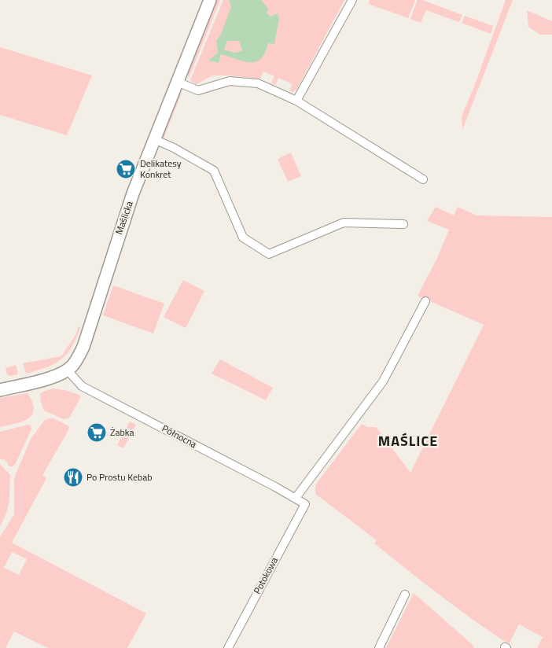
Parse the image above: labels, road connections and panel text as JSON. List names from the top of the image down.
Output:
{
  "streets": {
    "street": ["Maślicka", "Północna", "Potokowa"]
  },
  "crossings": [
    ["Maślicka", "Północna"],
    ["Północna", "Potokowa"]
  ],
  "districts": ["MAŚLICE"],
  "places": {
    "supermarket": ["Delikatesy Konkret", "Żabka"],
    "restaurant": ["Po Prostu Kebab"]
  }
}
